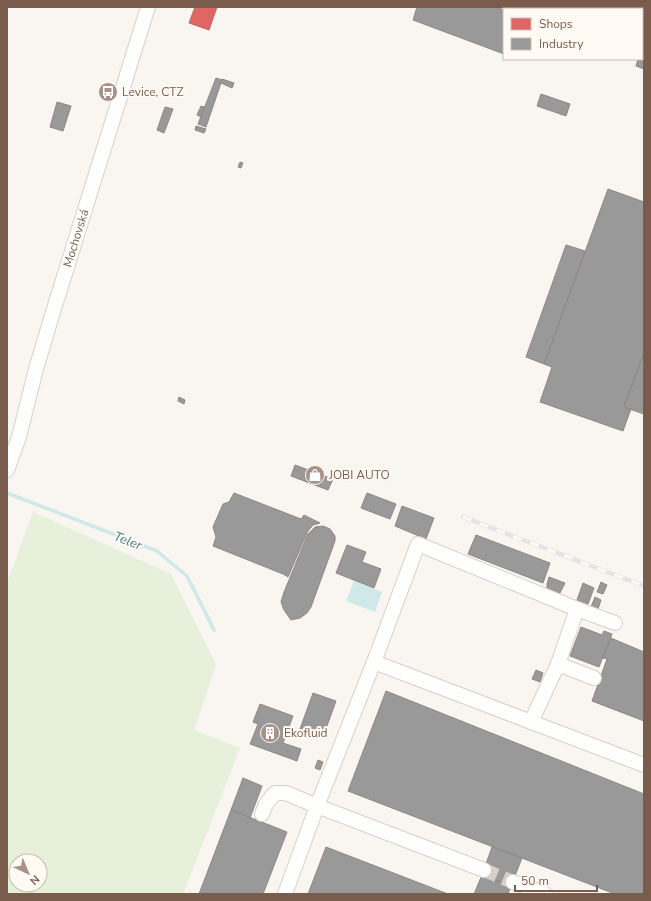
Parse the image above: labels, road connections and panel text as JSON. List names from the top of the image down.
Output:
{
  "streets": {
    "street": ["Mochovská"]
  },
  "water": ["Teler"],
  "places": {
    "bus stop": ["Levice, CTZ"],
    "shop": ["JOBI AUTO"],
    "building": ["Ekofluid"]
  },
  "legend": ["Shops", "Industry"],
  "scale_bar": "50 m",
  "north": "bottom right"
}
